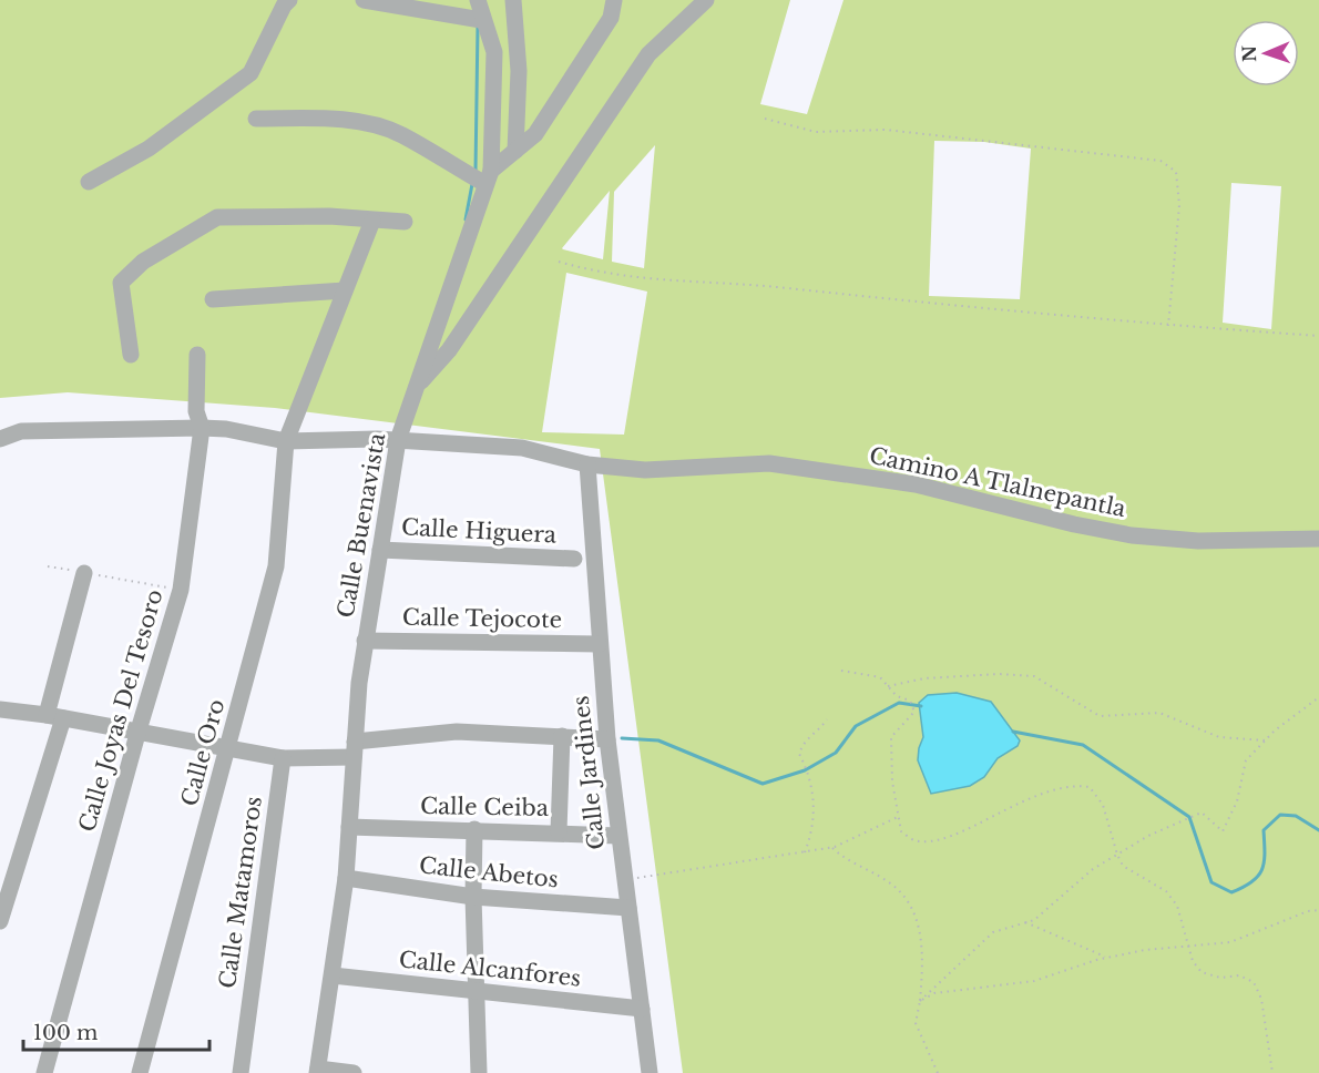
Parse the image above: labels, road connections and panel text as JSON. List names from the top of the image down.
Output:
{
  "streets": {
    "street": [
      "Camino A Tlalnepantla",
      "Calle Buenavista",
      "Calle Higuera",
      "Calle Tejocote",
      "Calle Joyas Del Tesoro",
      "Calle Oro",
      "Calle Jardines",
      "Calle Ceiba",
      "Calle Abetos",
      "Calle Matamoros",
      "Calle Alcanfores"
    ]
  },
  "crossings": [
    ["Camino A Tlalnepantla", "Calle Buenavista"],
    ["Camino A Tlalnepantla", "Calle Joyas Del Tesoro"],
    ["Camino A Tlalnepantla", "Calle Oro"],
    ["Camino A Tlalnepantla", "Calle Jardines"],
    ["Calle Buenavista", "Calle Higuera"],
    ["Calle Buenavista", "Calle Tejocote"],
    ["Calle Buenavista", "Calle Ceiba"],
    ["Calle Buenavista", "Calle Abetos"],
    ["Calle Buenavista", "Calle Alcanfores"],
    ["Calle Tejocote", "Calle Jardines"],
    ["Calle Jardines", "Calle Ceiba"],
    ["Calle Jardines", "Calle Abetos"],
    ["Calle Jardines", "Calle Alcanfores"]
  ],
  "scale_bar": "100 m",
  "north": "left"
}
